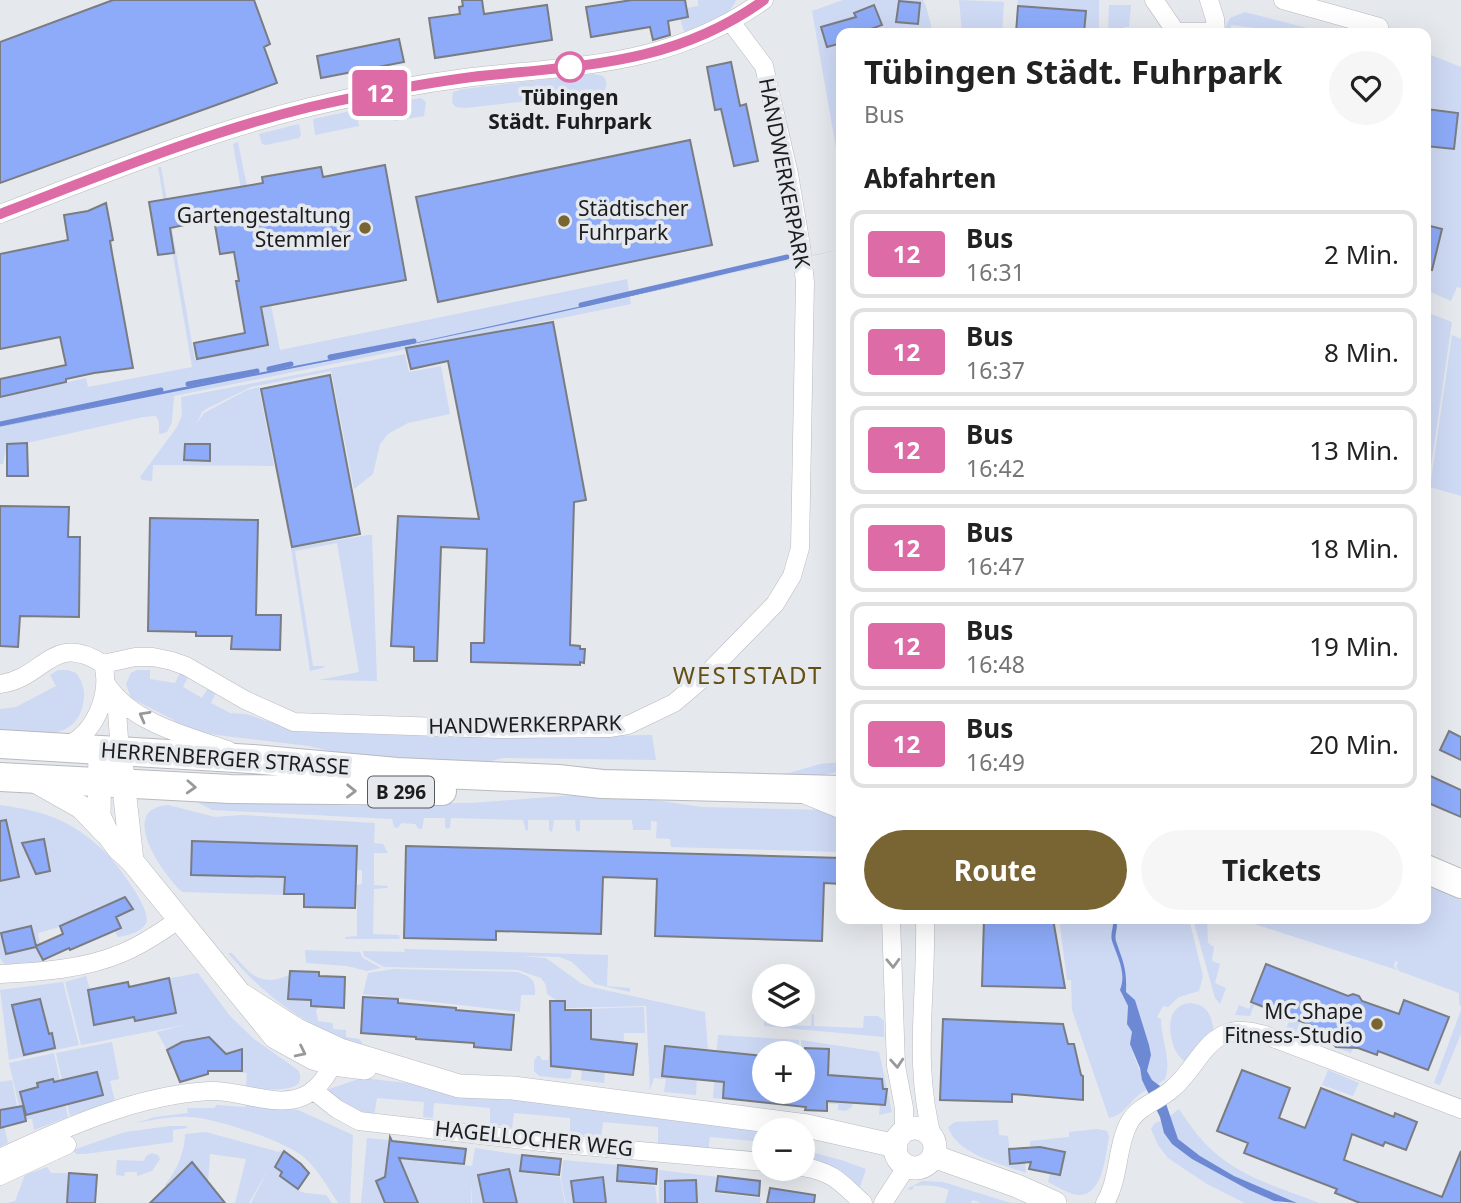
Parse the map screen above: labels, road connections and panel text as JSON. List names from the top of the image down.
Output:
{
  "streets": {
    "main road": ["HERRENBERGER STRASSE", "B 296"],
    "street": ["HANDWERKERPARK", "HAGELLOCHER WEG"]
  },
  "crossings": [
    ["HERRENBERGER STRASSE", "B 296"]
  ],
  "districts": ["WESTSTADT"],
  "places": [
    "Tübingen Städt. Fuhrpark",
    "Städtischer Fuhrpark",
    "Gartengestaltung Stemmler",
    "MC Shape Fitness-Studio"
  ],
  "lines": ["bus line 12"],
  "page": {
    "on_map": "12",
    "heading": [
      ["Tübingen Städt. Fuhrpark", "Bus"],
      "Abfahrten"
    ],
    "list": [
      {
        "mark": "12",
        "name": "Bus",
        "note": "16:31",
        "value": "2 Min."
      },
      {
        "mark": "12",
        "name": "Bus",
        "note": "16:37",
        "value": "8 Min."
      },
      {
        "mark": "12",
        "name": "Bus",
        "note": "16:42",
        "value": "13 Min."
      },
      {
        "mark": "12",
        "name": "Bus",
        "note": "16:47",
        "value": "18 Min."
      },
      {
        "mark": "12",
        "name": "Bus",
        "note": "16:48",
        "value": "19 Min."
      },
      {
        "mark": "12",
        "name": "Bus",
        "note": "16:49",
        "value": "20 Min."
      }
    ],
    "buttons": ["Route", "Tickets"],
    "map_buttons": ["+", "−"]
  }
}
